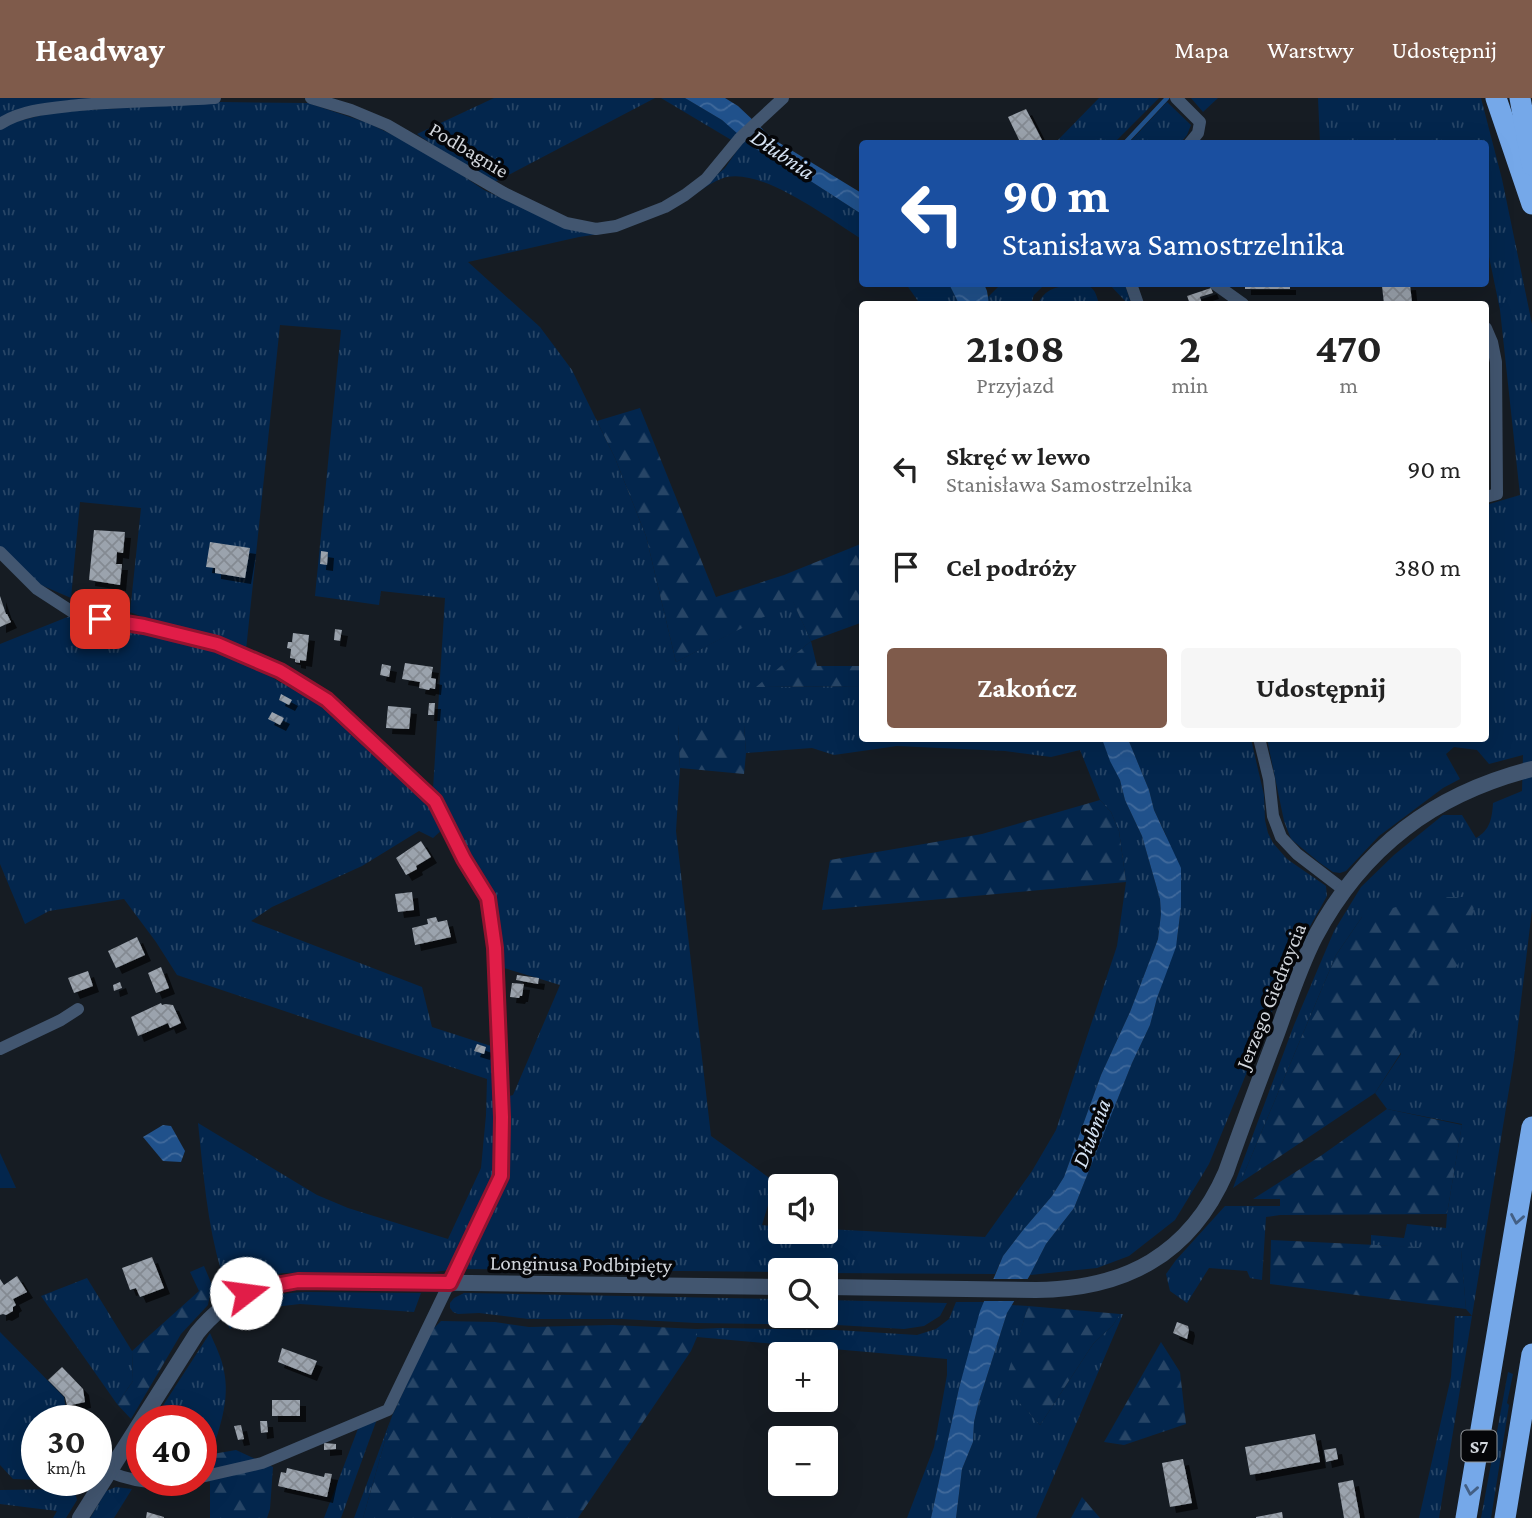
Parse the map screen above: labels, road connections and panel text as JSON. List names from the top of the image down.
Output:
{
  "streets": {
    "highway": ["S7"],
    "street": ["Podbagnie", "Jerzego Giedroycia", "Longinusa Podbipięty"]
  },
  "water": ["Dłubnia"],
  "page": {
    "header": "Headway",
    "nav": ["Mapa", "Warstwy", "Udostępnij"],
    "turn": ["90 m", "Stanisława Samostrzelnika"],
    "eta": [
      "21:08",
      "Przyjazd",
      "2",
      "min",
      "470",
      "m"
    ],
    "list": [
      {
        "name": "Skręć w lewo",
        "note": "Stanisława Samostrzelnika",
        "value": "90 m"
      },
      {
        "name": "Cel podróży",
        "value": "380 m"
      }
    ],
    "buttons": ["Zakończ", "Udostępnij"],
    "map_buttons": ["+", "−"],
    "speed": "30 km/h",
    "limit": "40"
  }
}
